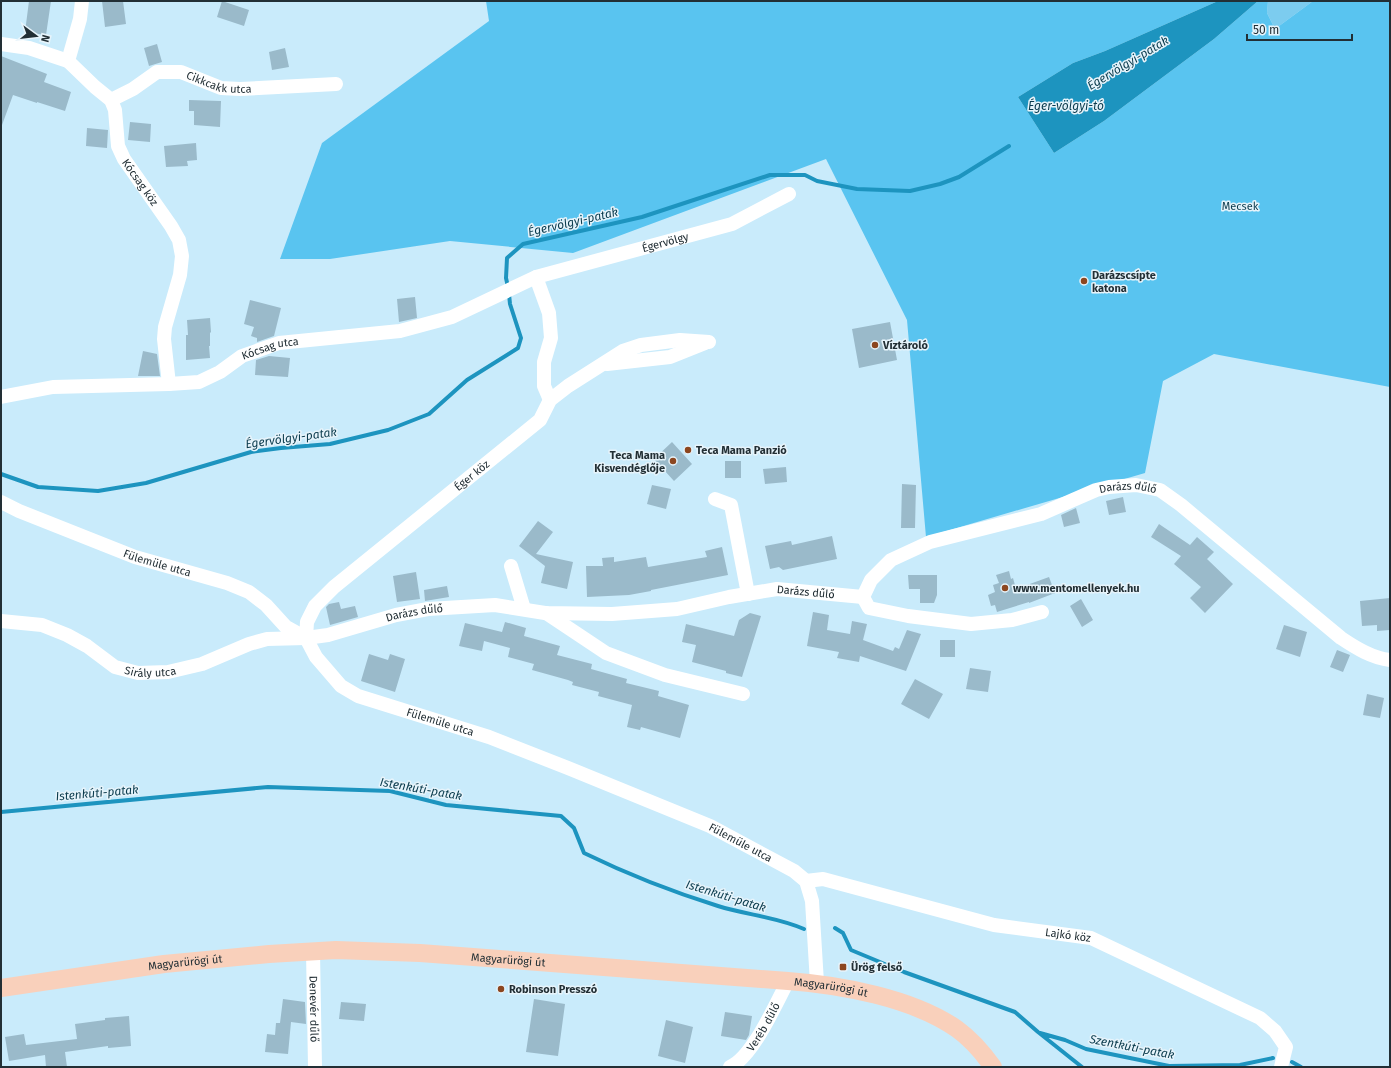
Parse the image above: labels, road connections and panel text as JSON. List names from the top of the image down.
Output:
{
  "streets": {
    "main road": ["Magyarürögi út"],
    "street": [
      "Cikkcakk utca",
      "Kócsag köz",
      "Égervölgy",
      "Kócsag utca",
      "Éger köz",
      "Darázs dűlő",
      "Fülemüle utca",
      "Sirály utca",
      "Lajkó köz",
      "Denevér dűlő",
      "Veréb dűlő"
    ]
  },
  "crossings": [
    ["Cikkcakk utca", "Kócsag köz"],
    ["Kócsag köz", "Kócsag utca"],
    ["Égervölgy", "Kócsag utca"],
    ["Éger köz", "Darázs dűlő"],
    ["Éger köz", "Fülemüle utca"],
    ["Éger köz", "Sirály utca"],
    ["Darázs dűlő", "Fülemüle utca"],
    ["Darázs dűlő", "Sirály utca"],
    ["Fülemüle utca", "Sirály utca"],
    ["Fülemüle utca", "Lajkó köz"],
    ["Magyarürögi út", "Denevér dűlő"],
    ["Magyarürögi út", "Veréb dűlő"]
  ],
  "water": [
    "Égervölgyi-patak",
    "Éger-völgyi-tó",
    "Istenkúti-patak",
    "Szentkúti-patak"
  ],
  "parks": ["Mecsek"],
  "places": {
    "other": [
      "Darázscsípte katona",
      "Víztároló",
      "Teca Mama Panzió",
      "Teca Mama Kisvendéglője",
      "www.mentomellenyek.hu",
      "Robinson Presszó"
    ],
    "transit": ["Ürög felső"]
  },
  "scale_bar": "50 m",
  "north": "right"
}
